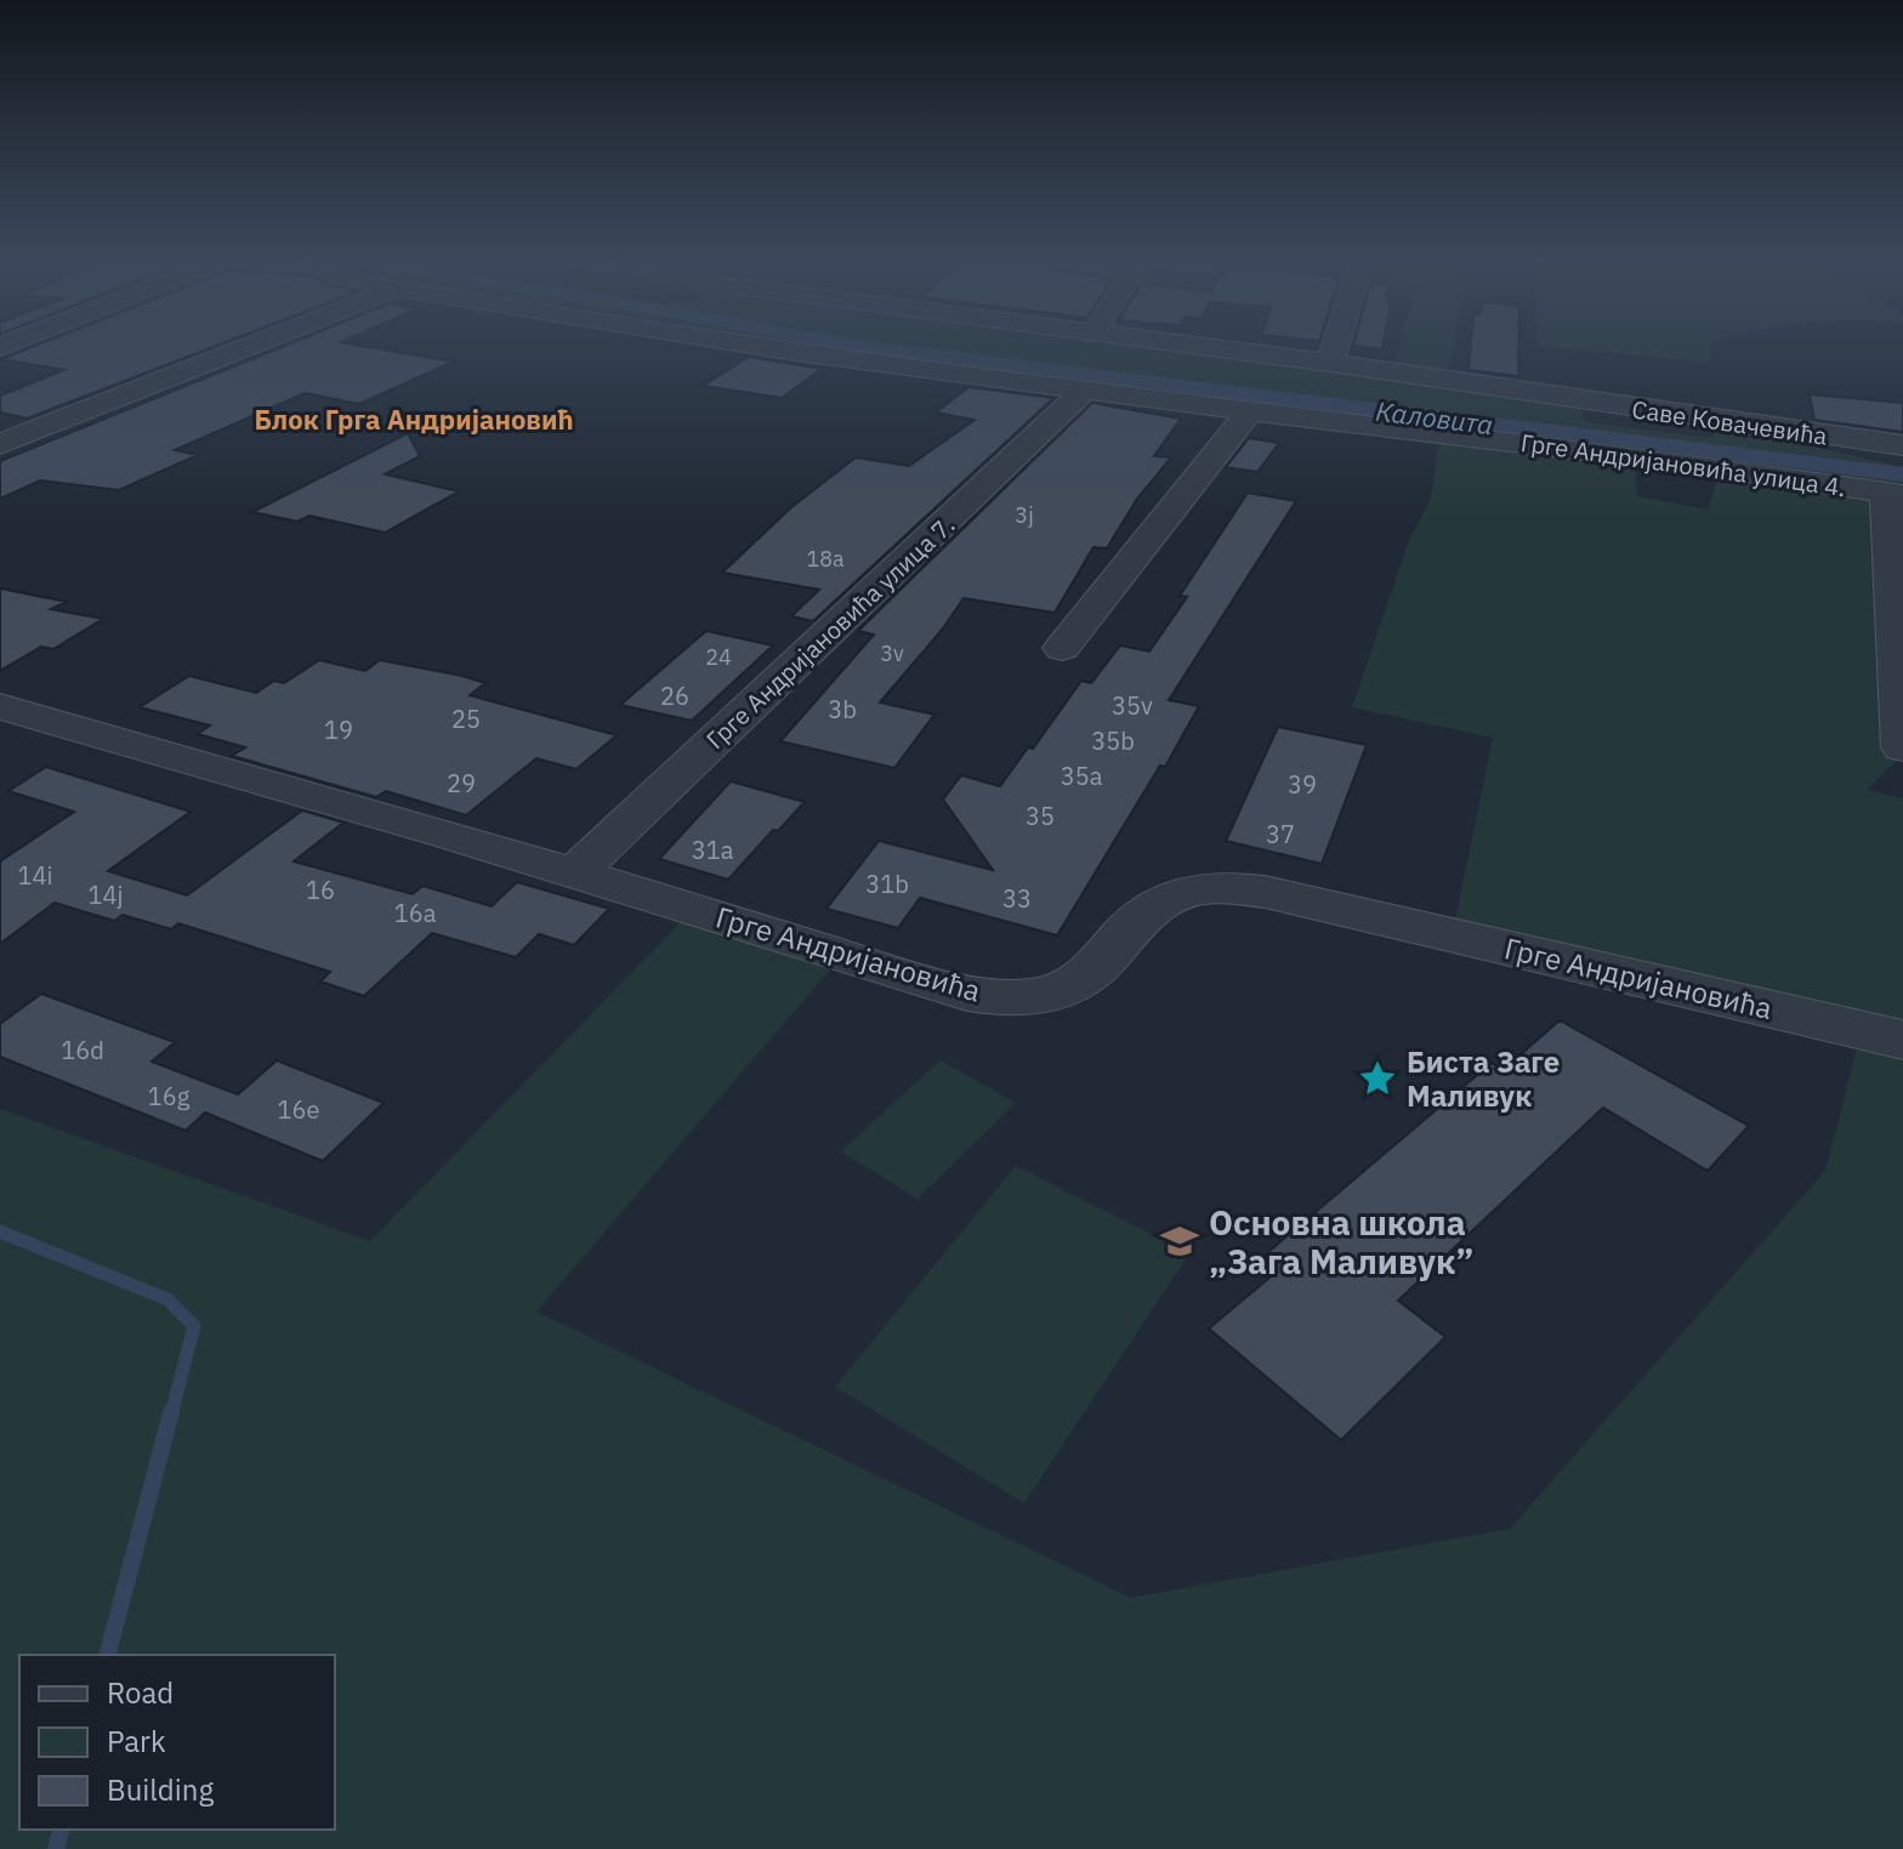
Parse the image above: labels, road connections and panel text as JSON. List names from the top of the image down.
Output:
{
  "streets": {
    "street": [
      "Саве Ковачевића",
      "Грге Андријановића улица 4.",
      "Грге Андријановића улица 7.",
      "Грге Андријановића"
    ]
  },
  "crossings": [
    ["Грге Андријановића улица 4.", "Грге Андријановића улица 7."],
    ["Грге Андријановића улица 7.", "Грге Андријановића"]
  ],
  "districts": ["Блок Грга Андријановић"],
  "water": ["Каловита"],
  "places": {
    "place": ["Биста Заге Маливук"],
    "school or university": ["Основна школа „Зага Маливук”"]
  },
  "house_numbers": [
    "3j",
    "18a",
    "3v",
    "24",
    "26",
    "35v",
    "3b",
    "25",
    "19",
    "35b",
    "35a",
    "29",
    "39",
    "35",
    "37",
    "31a",
    "14i",
    "31b",
    "16",
    "14j",
    "33",
    "16a",
    "16d",
    "16g",
    "16e"
  ],
  "legend": ["Road", "Park", "Building"]
}
